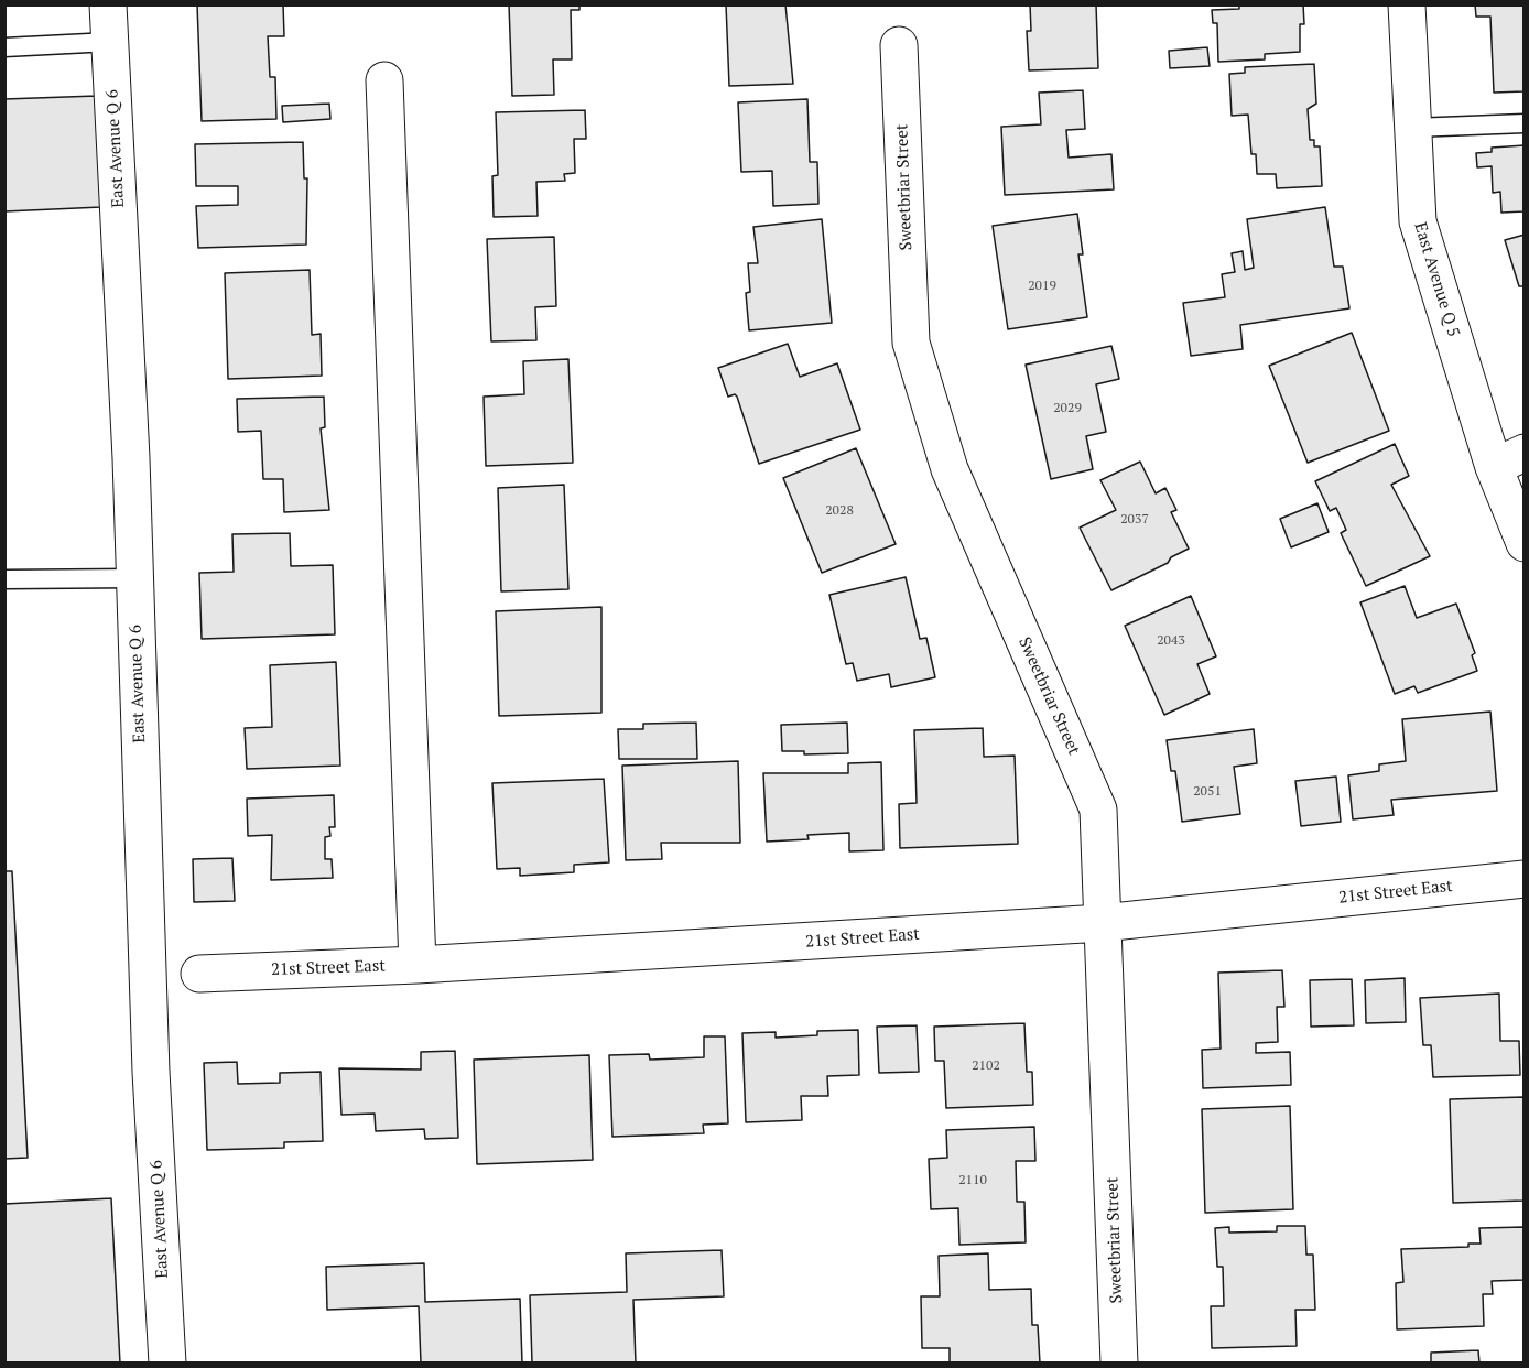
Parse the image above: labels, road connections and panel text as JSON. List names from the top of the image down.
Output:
{
  "streets": {
    "street": [
      "East Avenue Q 6",
      "Sweetbriar Street",
      "East Avenue Q 5",
      "21st Street East"
    ]
  },
  "crossings": [
    ["Sweetbriar Street", "21st Street East"]
  ],
  "house_numbers": [
    "2019",
    "2029",
    "2028",
    "2037",
    "2043",
    "2051",
    "2102",
    "2110"
  ]
}
